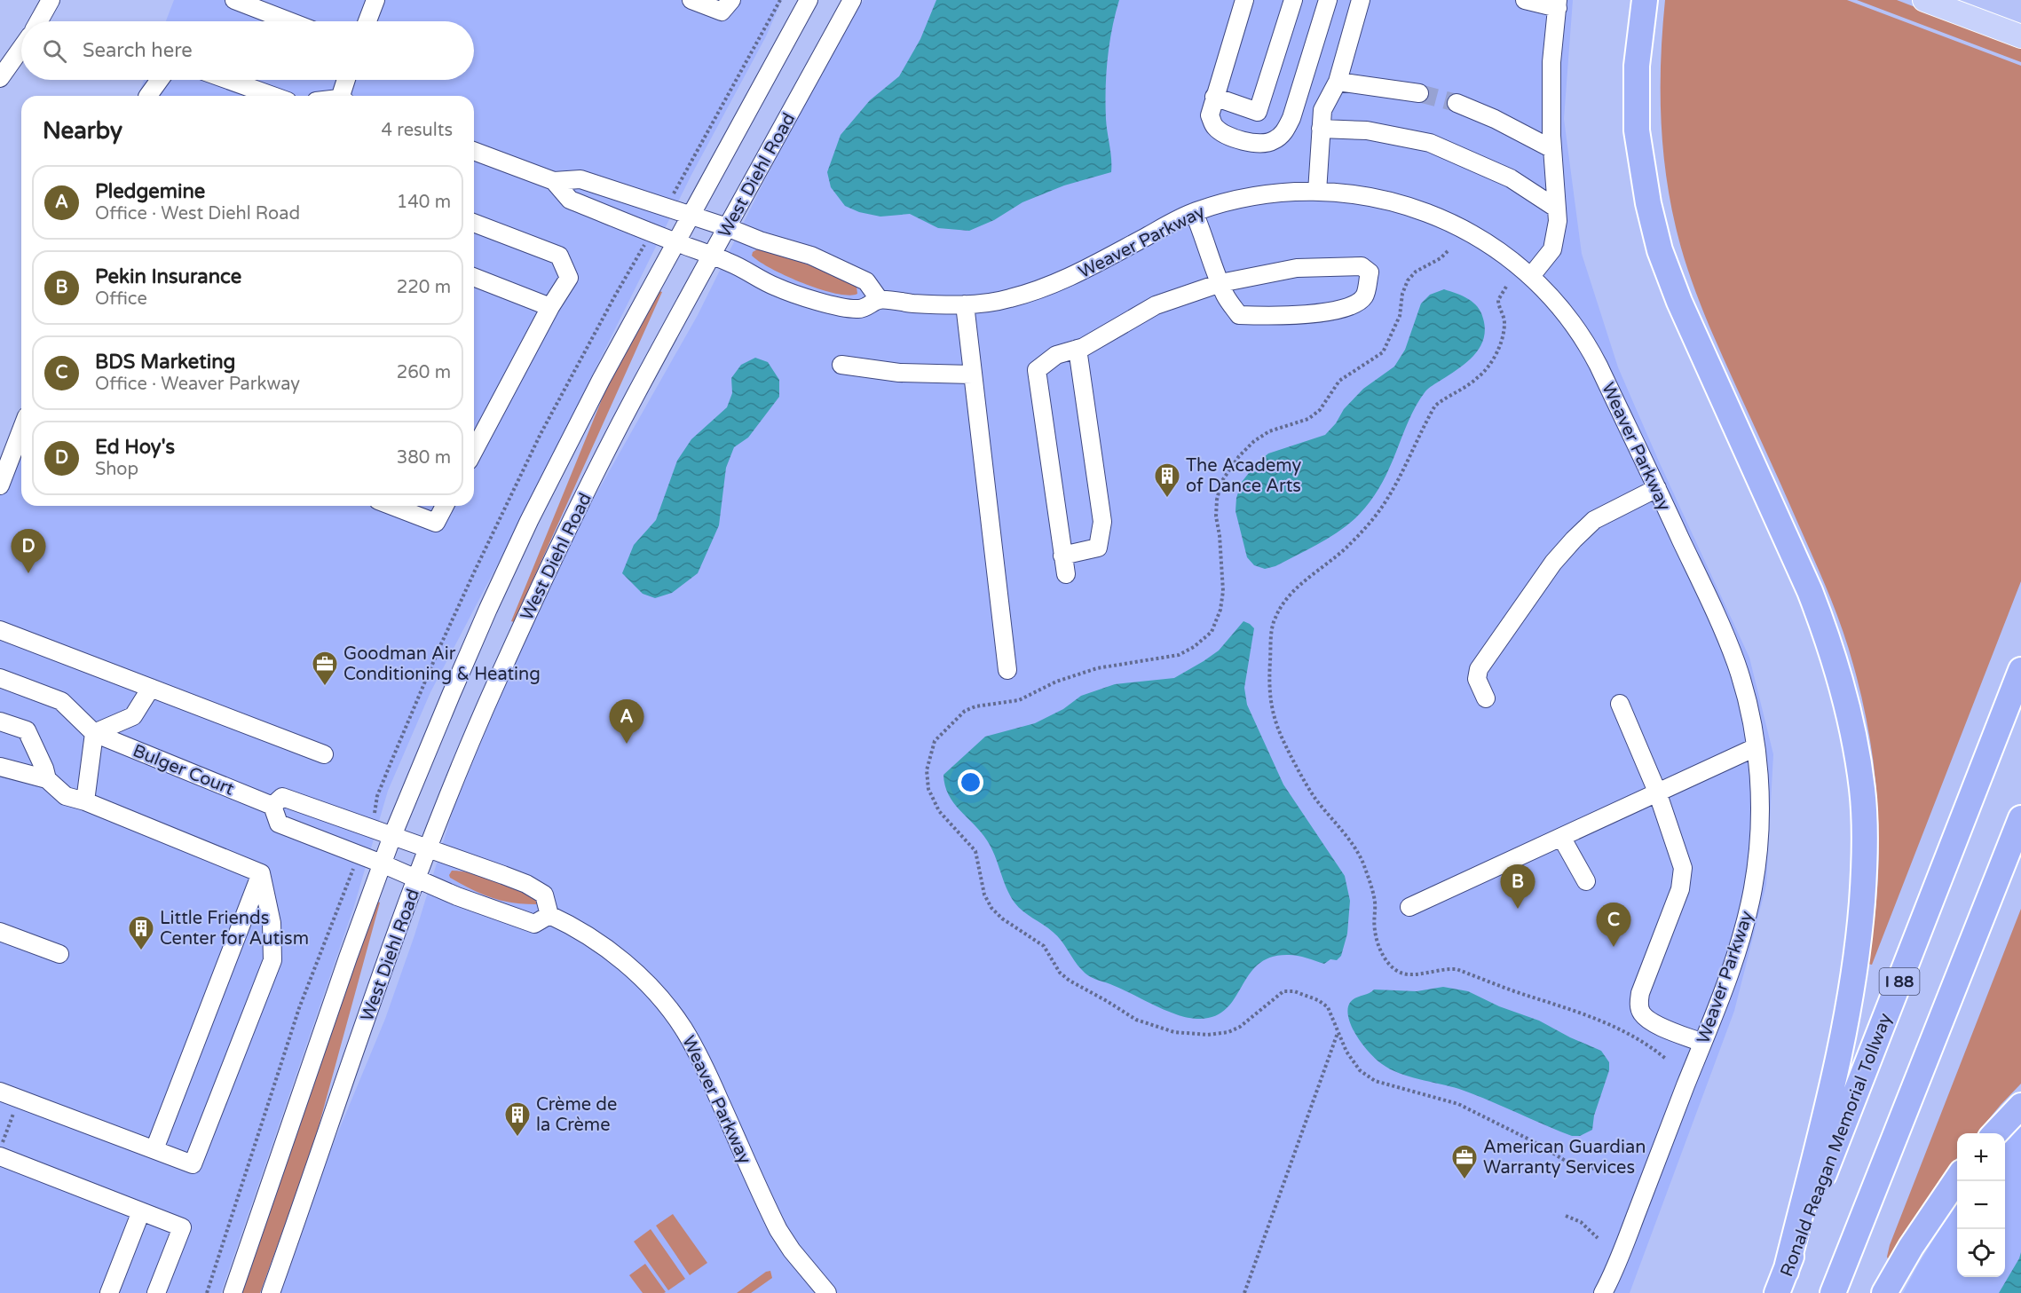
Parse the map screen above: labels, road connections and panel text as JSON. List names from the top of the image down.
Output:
{
  "streets": {
    "highway": ["I 88", "Ronald Reagan Memorial Tollway"],
    "street": ["West Diehl Road", "Weaver Parkway", "Bulger Court"]
  },
  "crossings": [
    ["West Diehl Road", "Weaver Parkway"]
  ],
  "places": {
    "building": ["The Academy of Dance Arts", "Little Friends Center for Autism", "Crème de la Crème"],
    "office": ["Goodman Air Conditioning & Heating", "American Guardian Warranty Services"]
  },
  "page": {
    "search": "Search here",
    "heading": ["Nearby", "4 results"],
    "list": [
      {
        "mark": "A",
        "name": "Pledgemine",
        "note": "Office · West Diehl Road",
        "value": "140 m"
      },
      {
        "mark": "B",
        "name": "Pekin Insurance",
        "note": "Office",
        "value": "220 m"
      },
      {
        "mark": "C",
        "name": "BDS Marketing",
        "note": "Office · Weaver Parkway",
        "value": "260 m"
      },
      {
        "mark": "D",
        "name": "Ed Hoy's",
        "note": "Shop",
        "value": "380 m"
      }
    ],
    "pins": [
      "D",
      "A",
      "B",
      "C"
    ],
    "map_buttons": ["+", "−"]
  }
}
